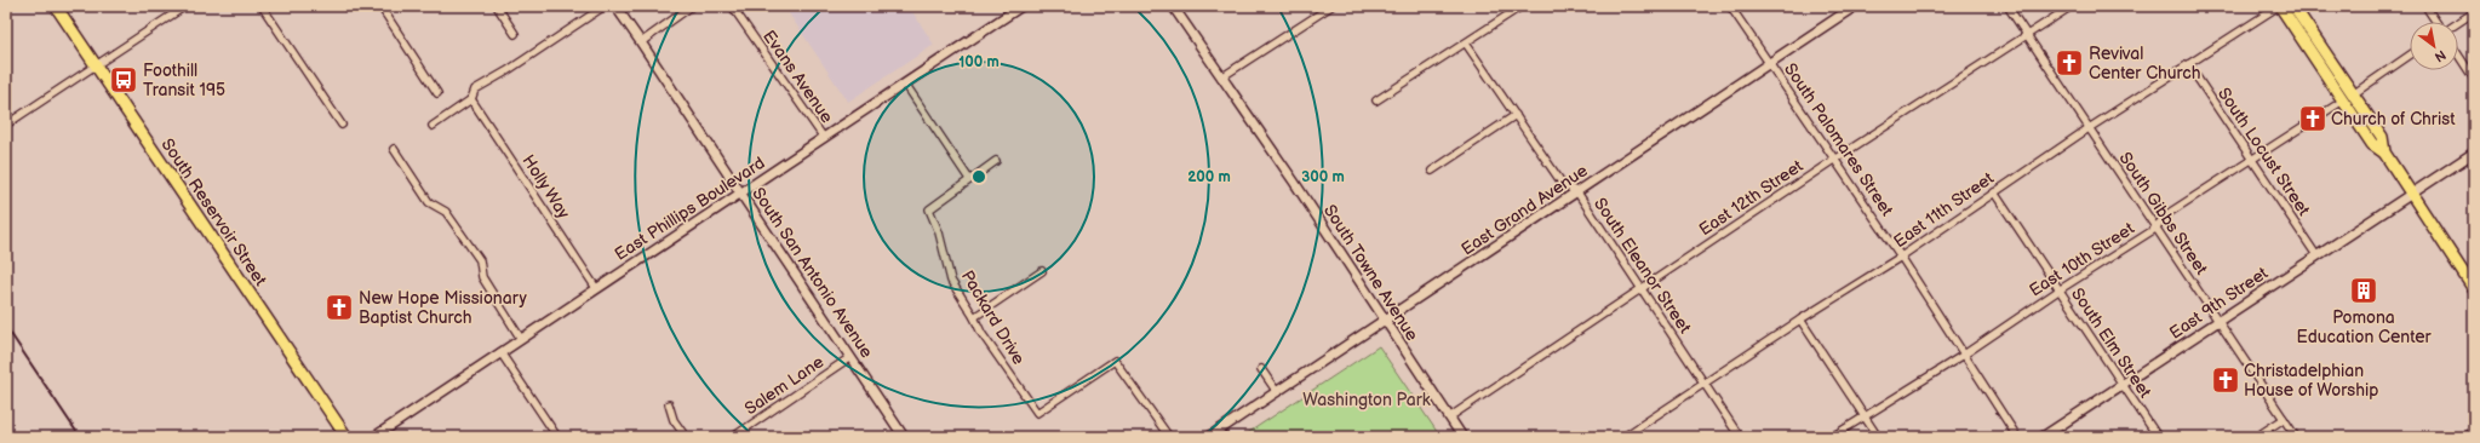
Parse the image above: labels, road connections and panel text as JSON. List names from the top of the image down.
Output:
{
  "streets": {
    "main road": ["South Reservoir Street"],
    "street": [
      "Evans Avenue",
      "South Palomares Street",
      "South Locust Street",
      "Holly Way",
      "East 12th Street",
      "East Phillips Boulevard",
      "East Grand Avenue",
      "East 11th Street",
      "South Gibbs Street",
      "East 10th Street",
      "South Eleanor Street",
      "South San Antonio Avenue",
      "South Towne Avenue",
      "East 9th Street",
      "Packard Drive",
      "South Elm Street",
      "Salem Lane"
    ]
  },
  "crossings": [
    ["Evans Avenue", "East Phillips Boulevard"],
    ["South Palomares Street", "East 12th Street"],
    ["South Palomares Street", "East Grand Avenue"],
    ["South Palomares Street", "East 11th Street"],
    ["South Palomares Street", "East 10th Street"],
    ["South Locust Street", "East 11th Street"],
    ["South Locust Street", "East 10th Street"],
    ["South Locust Street", "East 9th Street"],
    ["Holly Way", "East Phillips Boulevard"],
    ["East 12th Street", "South Gibbs Street"],
    ["East 12th Street", "South Eleanor Street"],
    ["East 12th Street", "South Towne Avenue"],
    ["East Phillips Boulevard", "South San Antonio Avenue"],
    ["East Grand Avenue", "South Eleanor Street"],
    ["East Grand Avenue", "South Towne Avenue"],
    ["East 11th Street", "South Gibbs Street"],
    ["East 11th Street", "South Eleanor Street"],
    ["East 11th Street", "South Elm Street"],
    ["South Gibbs Street", "East 10th Street"],
    ["South Gibbs Street", "East 9th Street"],
    ["East 10th Street", "South Elm Street"],
    ["South San Antonio Avenue", "Salem Lane"],
    ["East 9th Street", "South Elm Street"]
  ],
  "parks": ["Washington Park"],
  "places": {
    "church": [
      "Revival Center Church",
      "Church of Christ",
      "New Hope Missionary Baptist Church",
      "Christadelphian House of Worship"
    ],
    "bus stop": ["Foothill Transit 195"],
    "building": ["Pomona Education Center"]
  },
  "north": "bottom right",
  "rings": ["100 m", "200 m", "300 m"]
}
